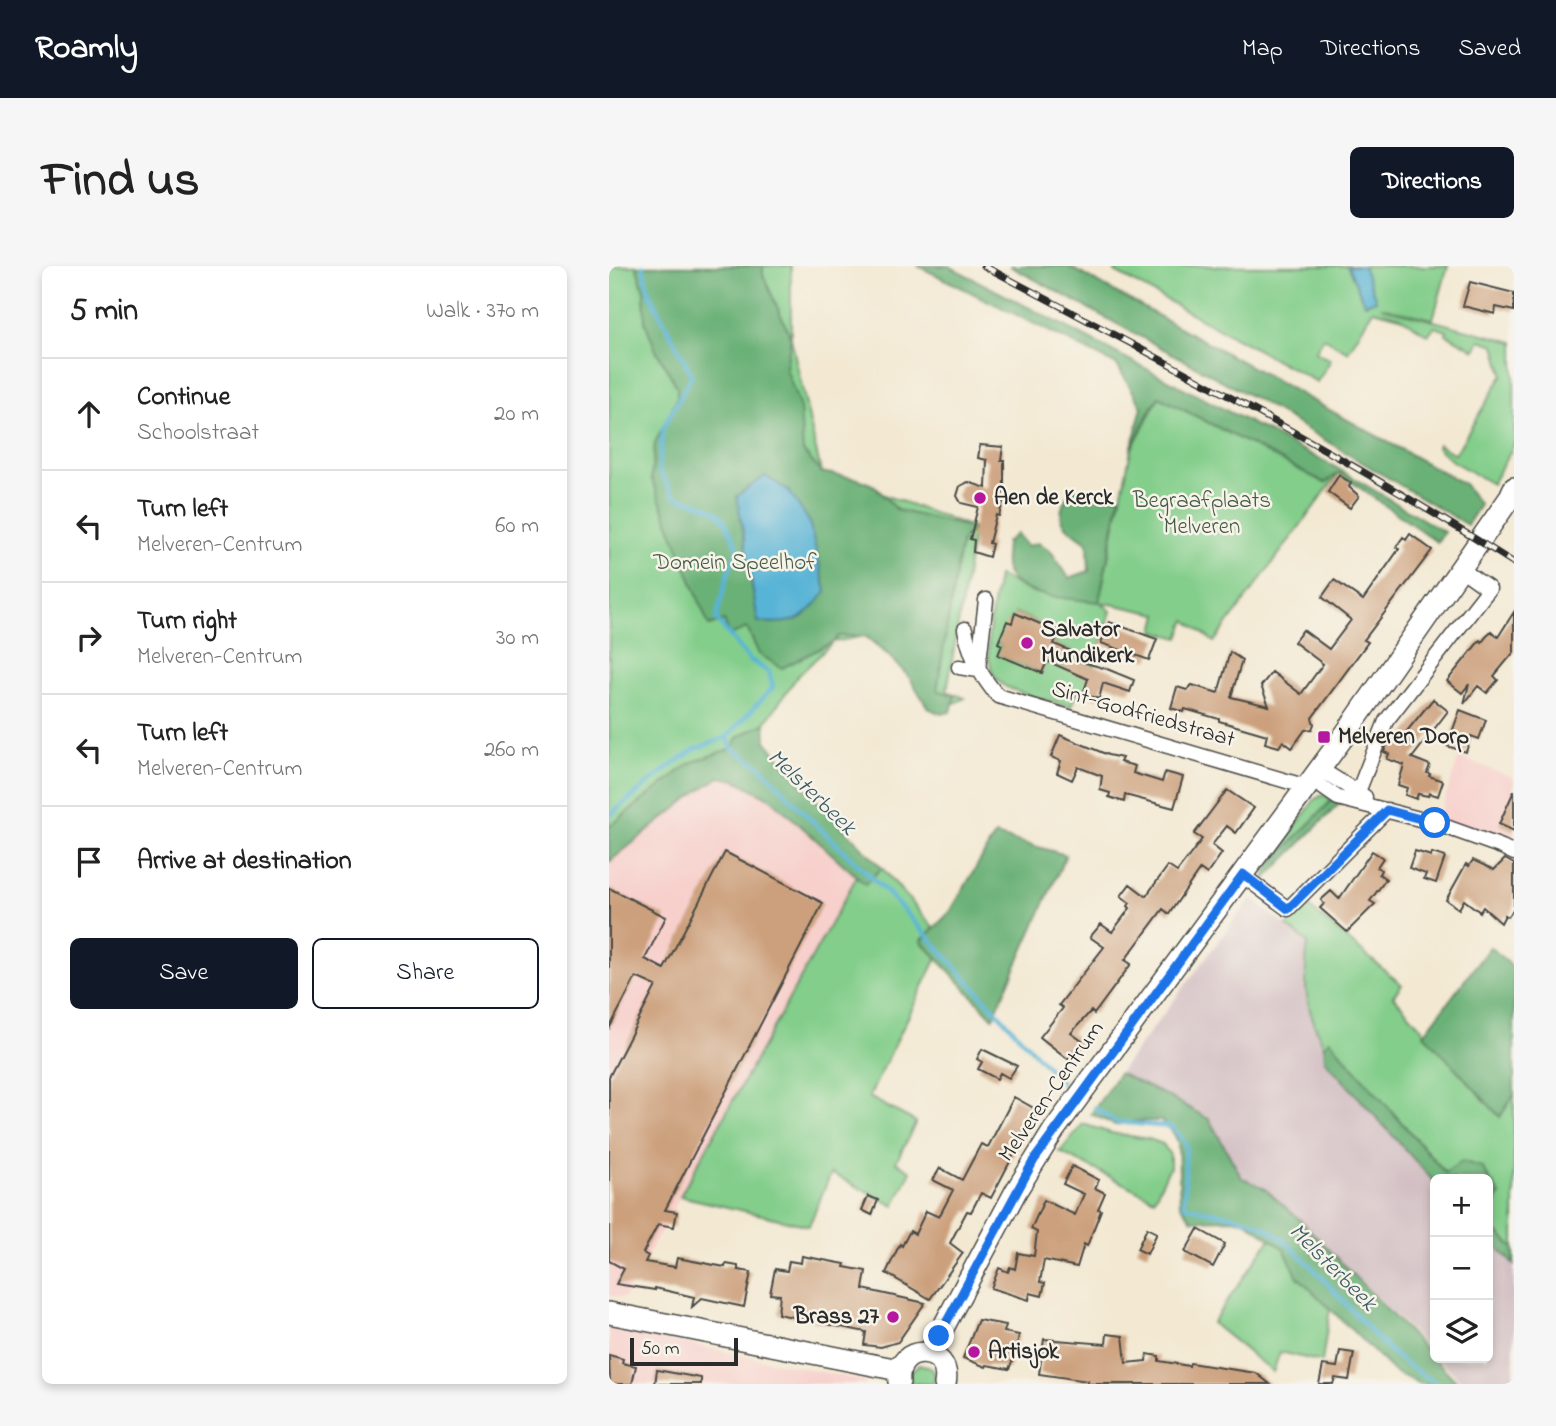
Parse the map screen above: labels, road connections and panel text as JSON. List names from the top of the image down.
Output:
{
  "streets": {
    "main road": ["Melveren-Centrum"],
    "street": ["Sint-Godfriedstraat"]
  },
  "crossings": [
    ["Sint-Godfriedstraat", "Melveren-Centrum"]
  ],
  "water": ["Melsterbeek"],
  "parks": ["Begraafplaats Melveren", "Domein Speelhof"],
  "places": {
    "other": [
      "Aen de Kerck",
      "Salvator Mundikerk",
      "Brass 27",
      "Artisjok"
    ],
    "transit": ["Melveren Dorp"]
  },
  "scale_bar": "50 m",
  "page": {
    "header": "Roamly",
    "nav": ["Map", "Directions", "Saved"],
    "title": "Find us",
    "buttons": [
      "Directions",
      ["Save", "Share"]
    ],
    "heading": ["5 min", "Walk · 370 m"],
    "list": [
      ["Continue", "Schoolstraat", "20 m"],
      ["Turn left", "Melveren-Centrum", "60 m"],
      ["Turn right", "Melveren-Centrum", "30 m"],
      ["Turn left", "Melveren-Centrum", "260 m"],
      "Arrive at destination"
    ],
    "map_buttons": ["+", "−"],
    "scale": "50 m"
  }
}
